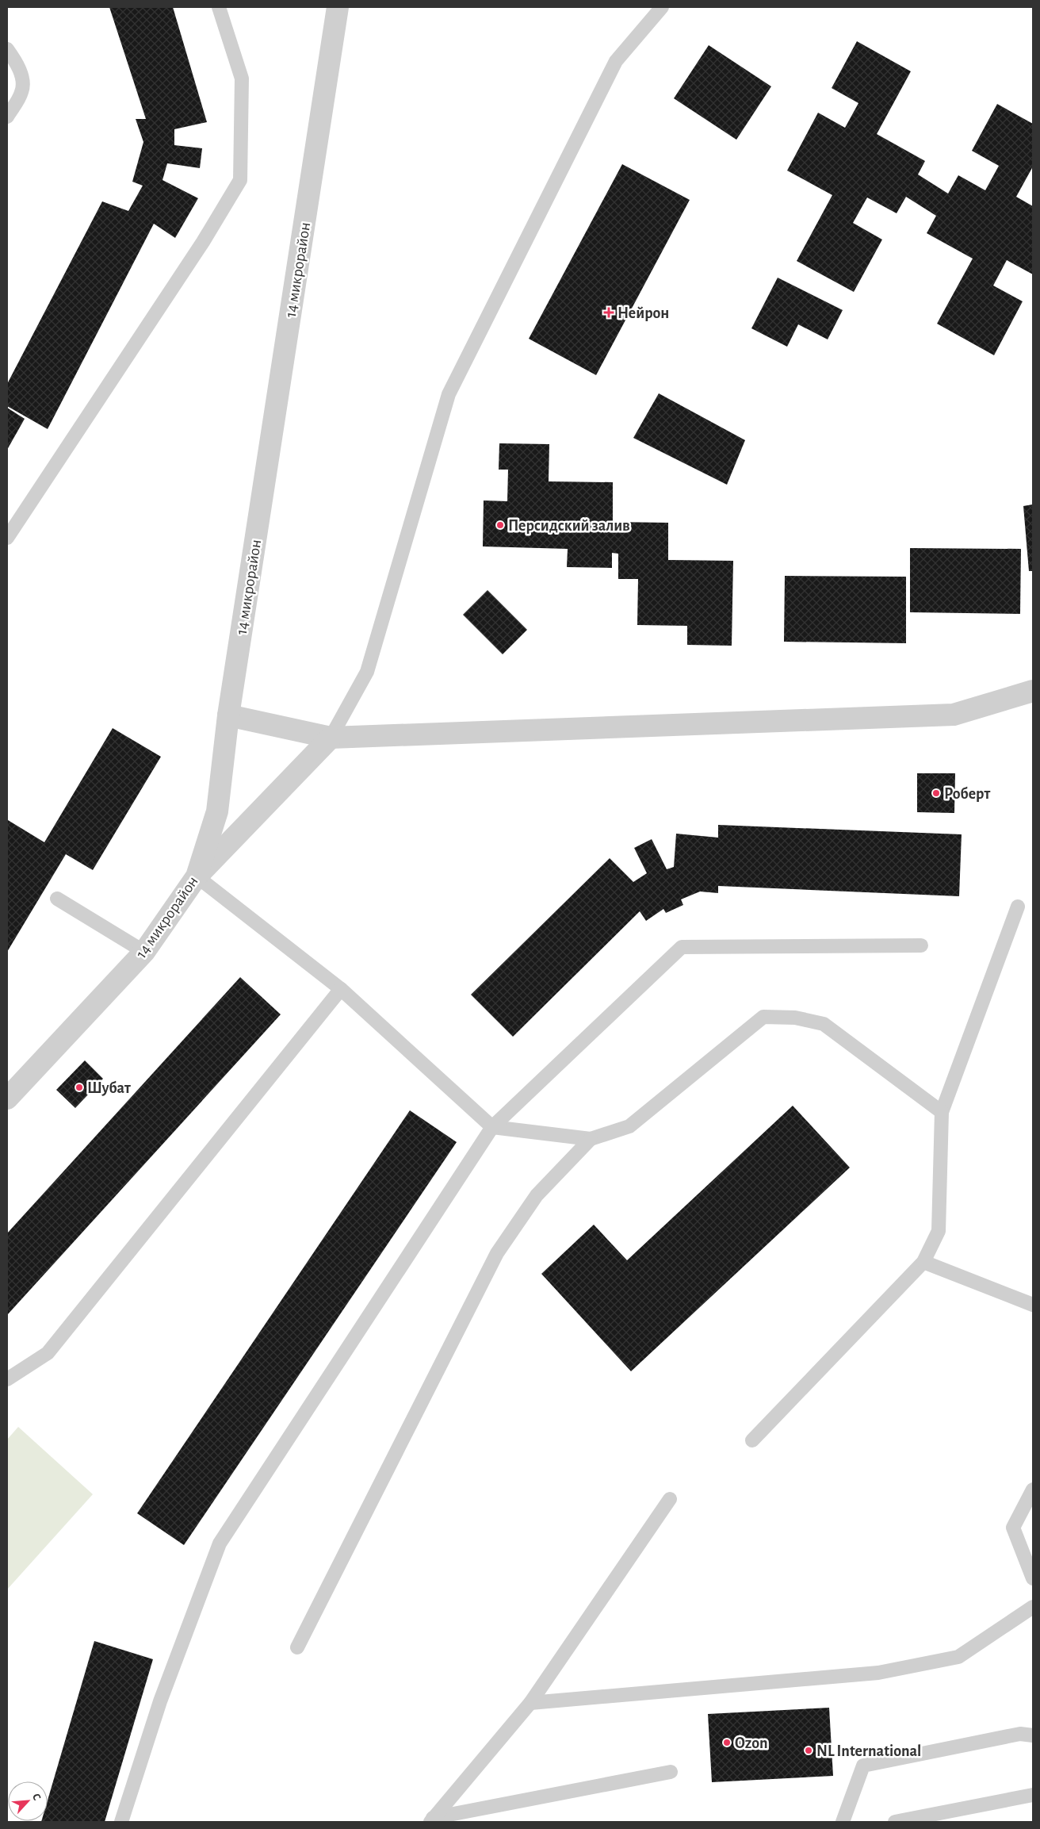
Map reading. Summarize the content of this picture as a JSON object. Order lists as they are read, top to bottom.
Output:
{
  "streets": {
    "street": ["14 микрорайон"]
  },
  "places": {
    "health": ["Нейрон"],
    "other": [
      "Персидский залив",
      "Роберт",
      "Шубат",
      "Ozon",
      "NL International"
    ]
  },
  "north": "top right"
}
